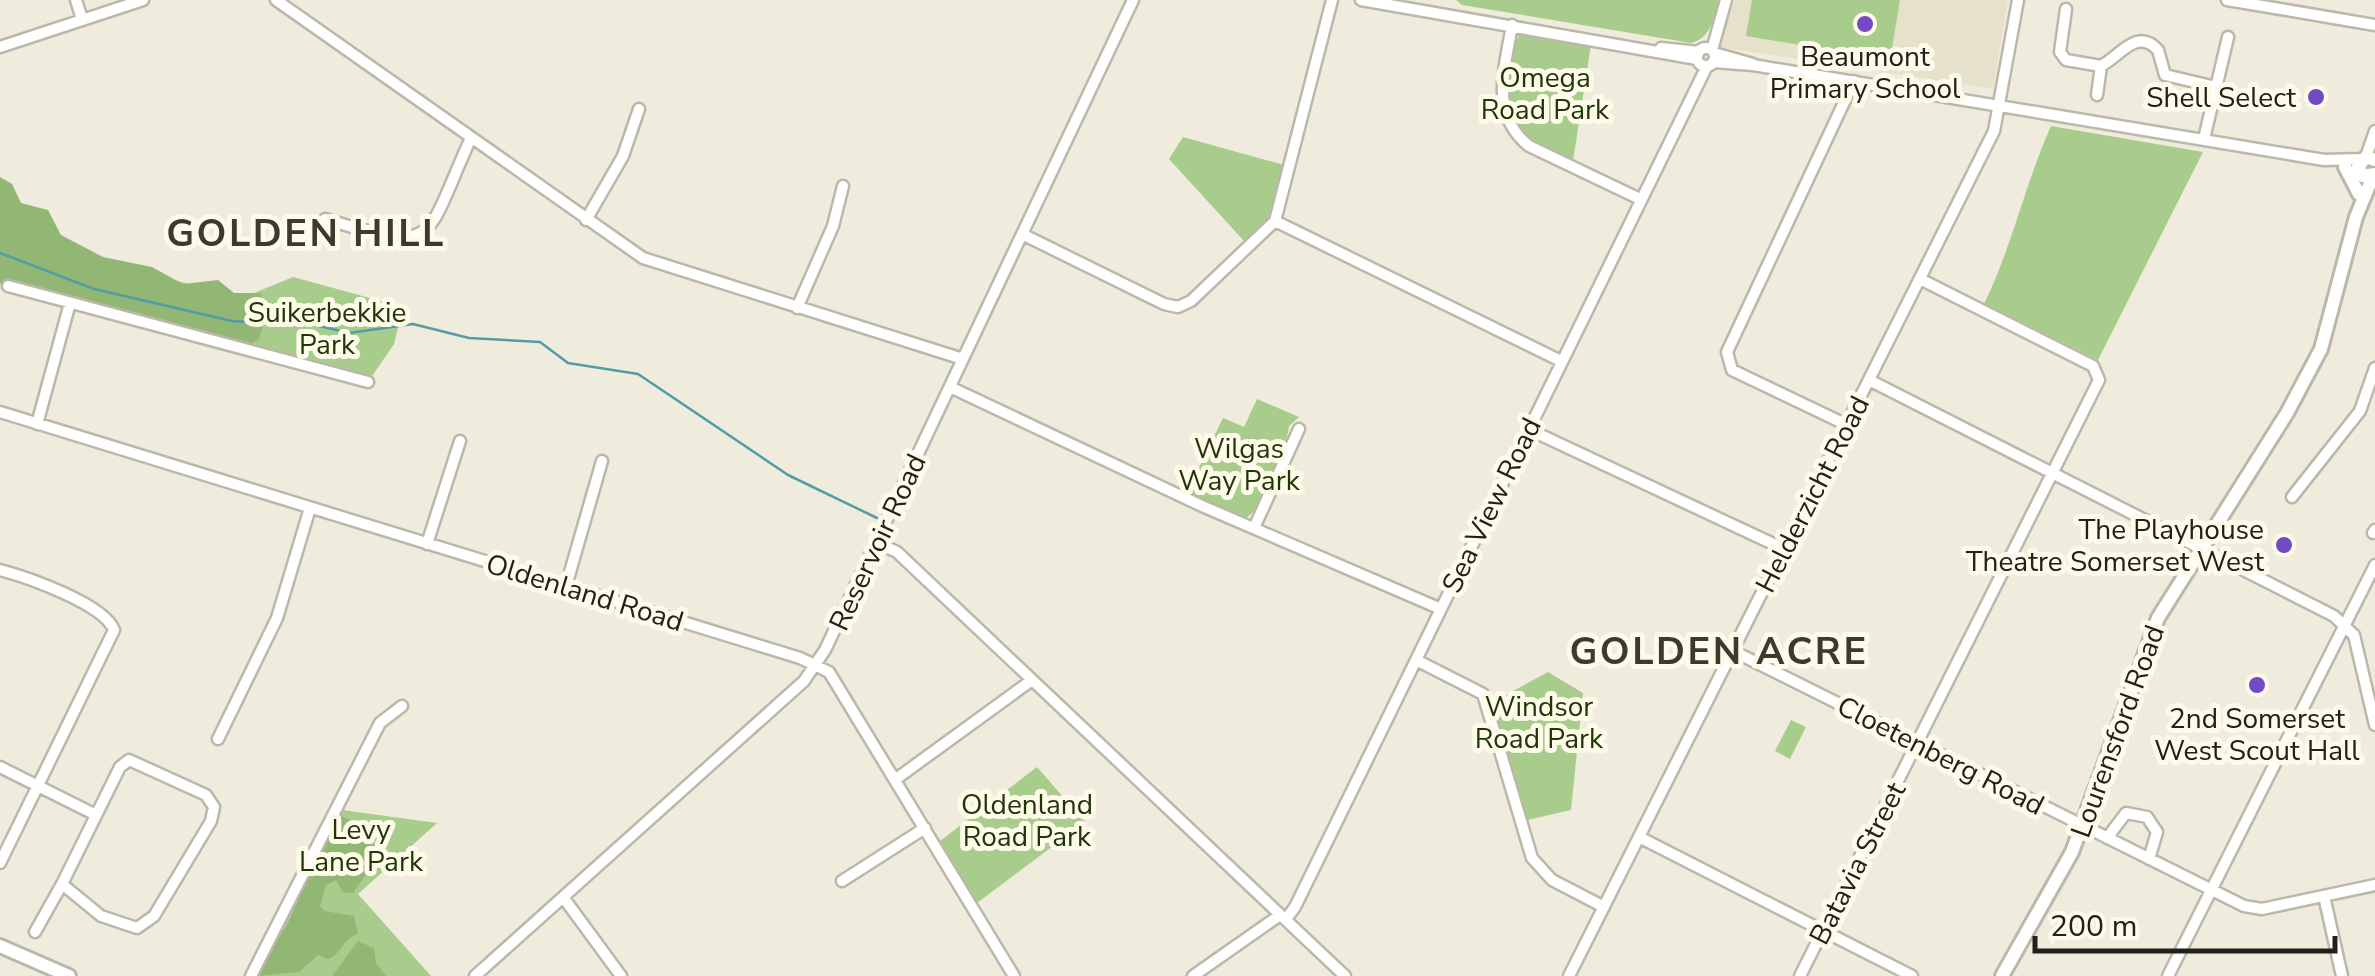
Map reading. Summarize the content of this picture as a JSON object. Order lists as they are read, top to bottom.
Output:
{
  "streets": {
    "street": [
      "Helderzicht Road",
      "Sea View Road",
      "Reservoir Road",
      "Oldenland Road",
      "Lourensford Road",
      "Cloetenberg Road",
      "Batavia Street"
    ]
  },
  "crossings": [
    ["Helderzicht Road", "Cloetenberg Road"],
    ["Helderzicht Road", "Batavia Street"],
    ["Reservoir Road", "Oldenland Road"],
    ["Lourensford Road", "Cloetenberg Road"],
    ["Cloetenberg Road", "Batavia Street"]
  ],
  "districts": ["GOLDEN HILL", "GOLDEN ACRE"],
  "parks": [
    "Omega Road Park",
    "Suikerbekkie Park",
    "Wilgas Way Park",
    "Windsor Road Park",
    "Oldenland Road Park",
    "Levy Lane Park"
  ],
  "places": [
    "Beaumont Primary School",
    "Shell Select",
    "The Playhouse Theatre Somerset West",
    "2nd Somerset West Scout Hall"
  ],
  "scale_bar": "200 m"
}
